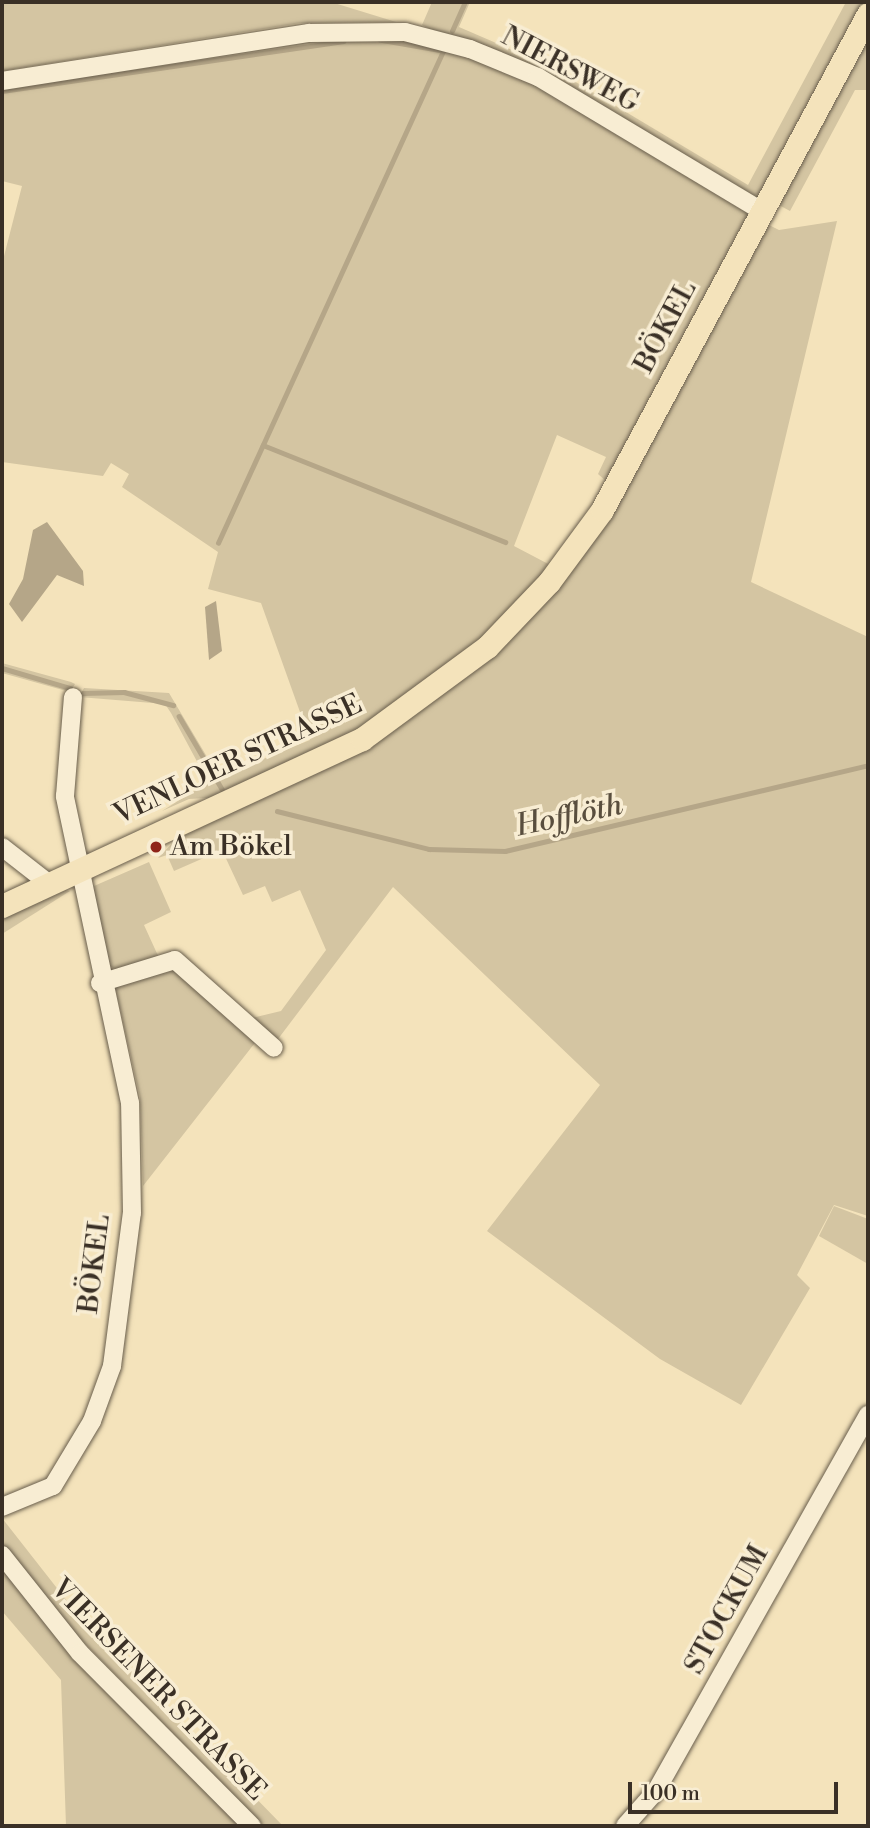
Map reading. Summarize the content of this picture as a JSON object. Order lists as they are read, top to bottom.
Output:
{
  "streets": {
    "main road": ["BÖKEL", "VENLOER STRASSE"],
    "street": ["NIERSWEG", "STOCKUM", "VIERSENER STRASSE"]
  },
  "crossings": [
    ["NIERSWEG", "BÖKEL"],
    ["BÖKEL", "VENLOER STRASSE"]
  ],
  "water": ["Hofflöth"],
  "places": ["Am Bökel"],
  "scale_bar": "100 m"
}
